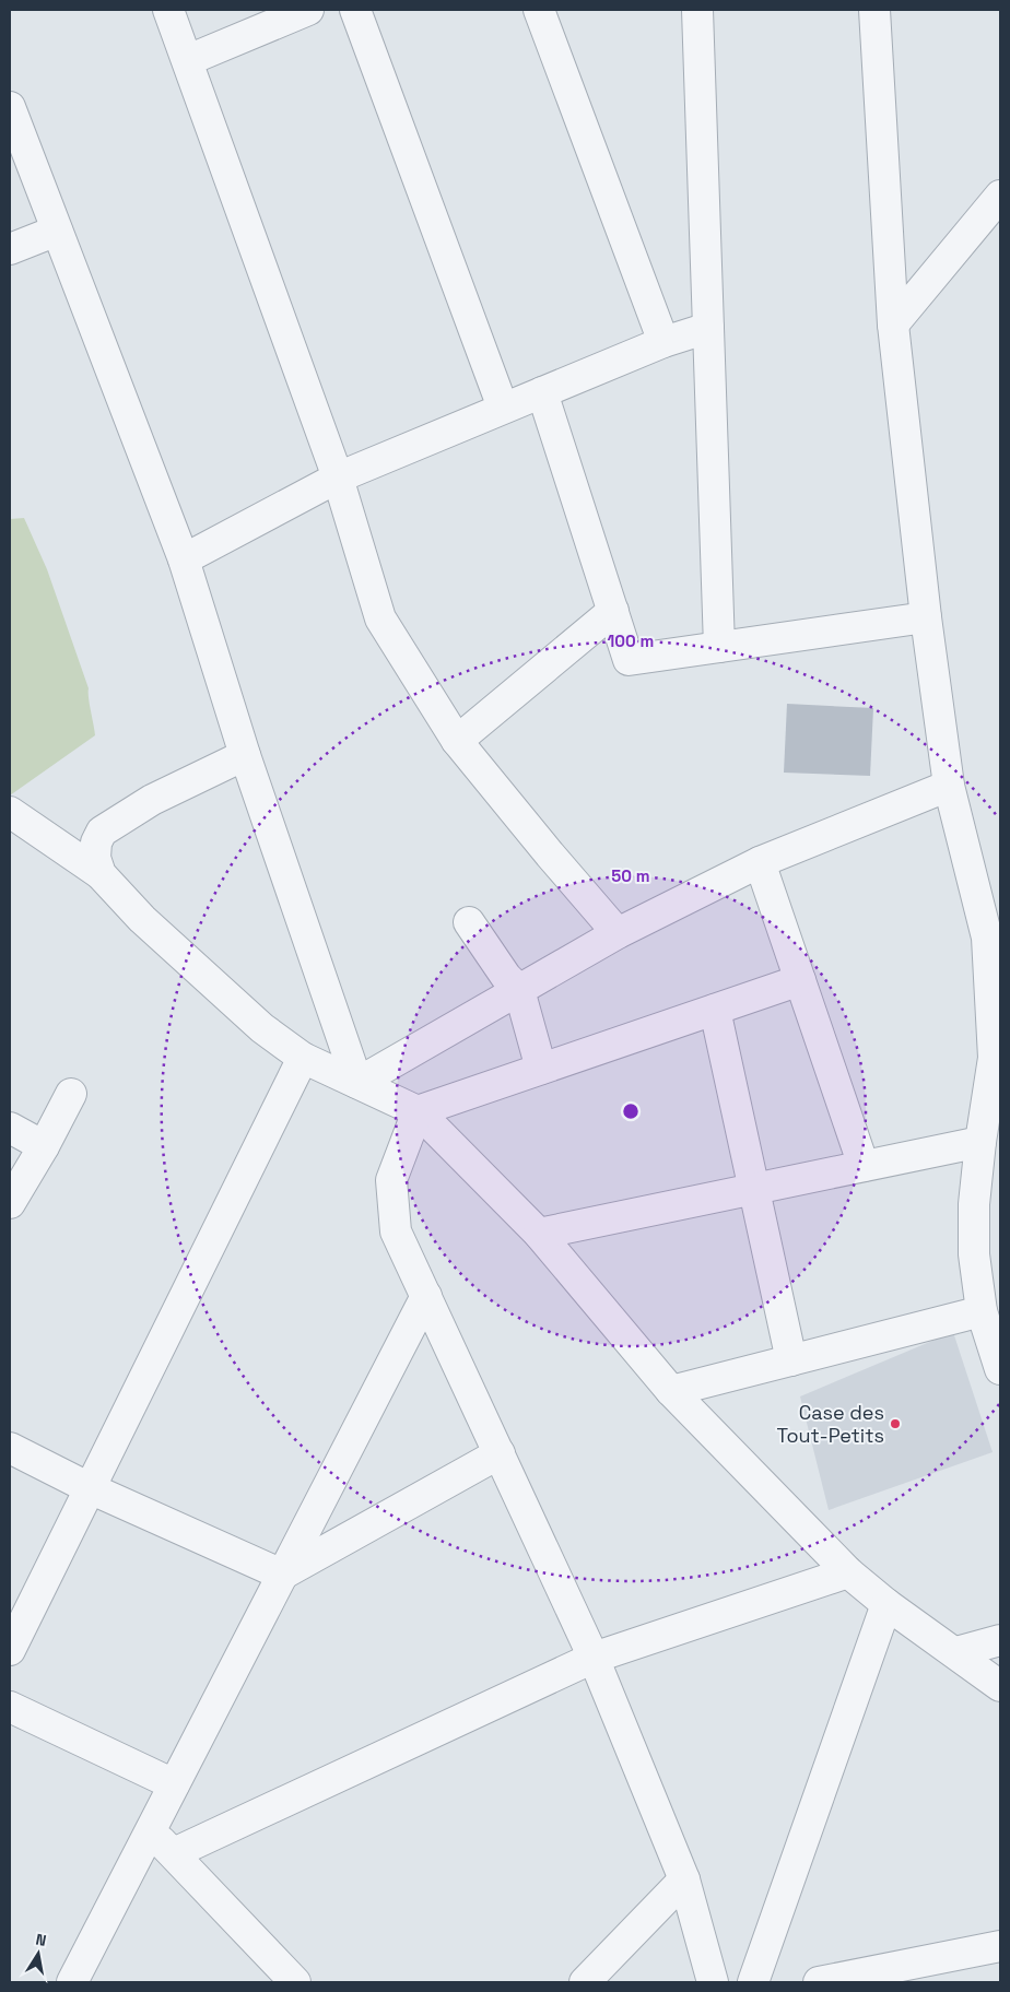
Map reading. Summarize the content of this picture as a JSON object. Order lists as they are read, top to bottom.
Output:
{
  "places": ["Case des Tout-Petits"],
  "north": "top",
  "rings": ["100 m", "50 m"]
}
